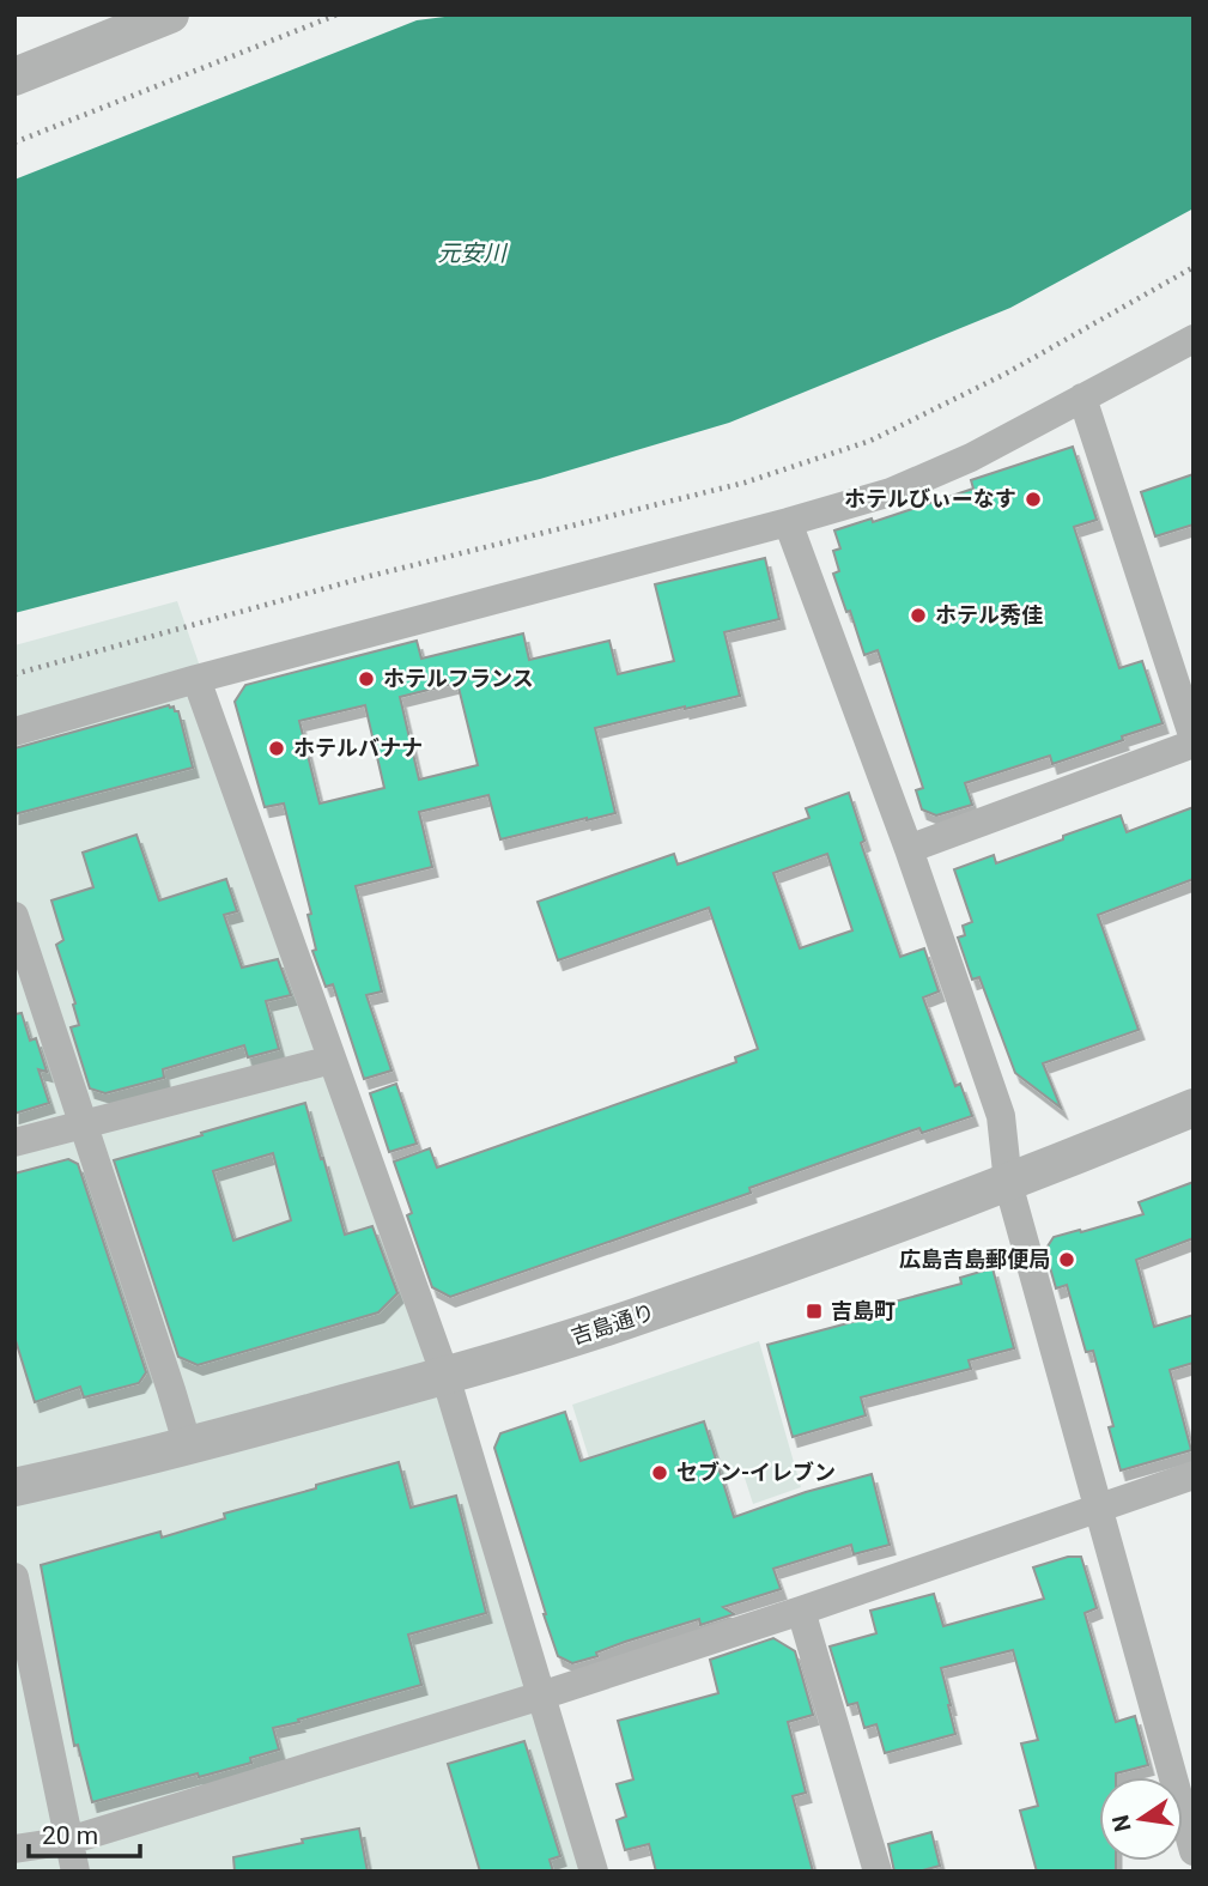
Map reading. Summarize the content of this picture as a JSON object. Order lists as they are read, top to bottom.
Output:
{
  "streets": {
    "street": ["吉島通り"]
  },
  "water": ["元安川"],
  "places": {
    "other": [
      "ホテルびぃーなす",
      "ホテル秀佳",
      "ホテルフランス",
      "ホテルバナナ",
      "広島吉島郵便局",
      "セブン-イレブン"
    ],
    "transit": ["吉島町"]
  },
  "scale_bar": "20 m",
  "north": "left"
}
